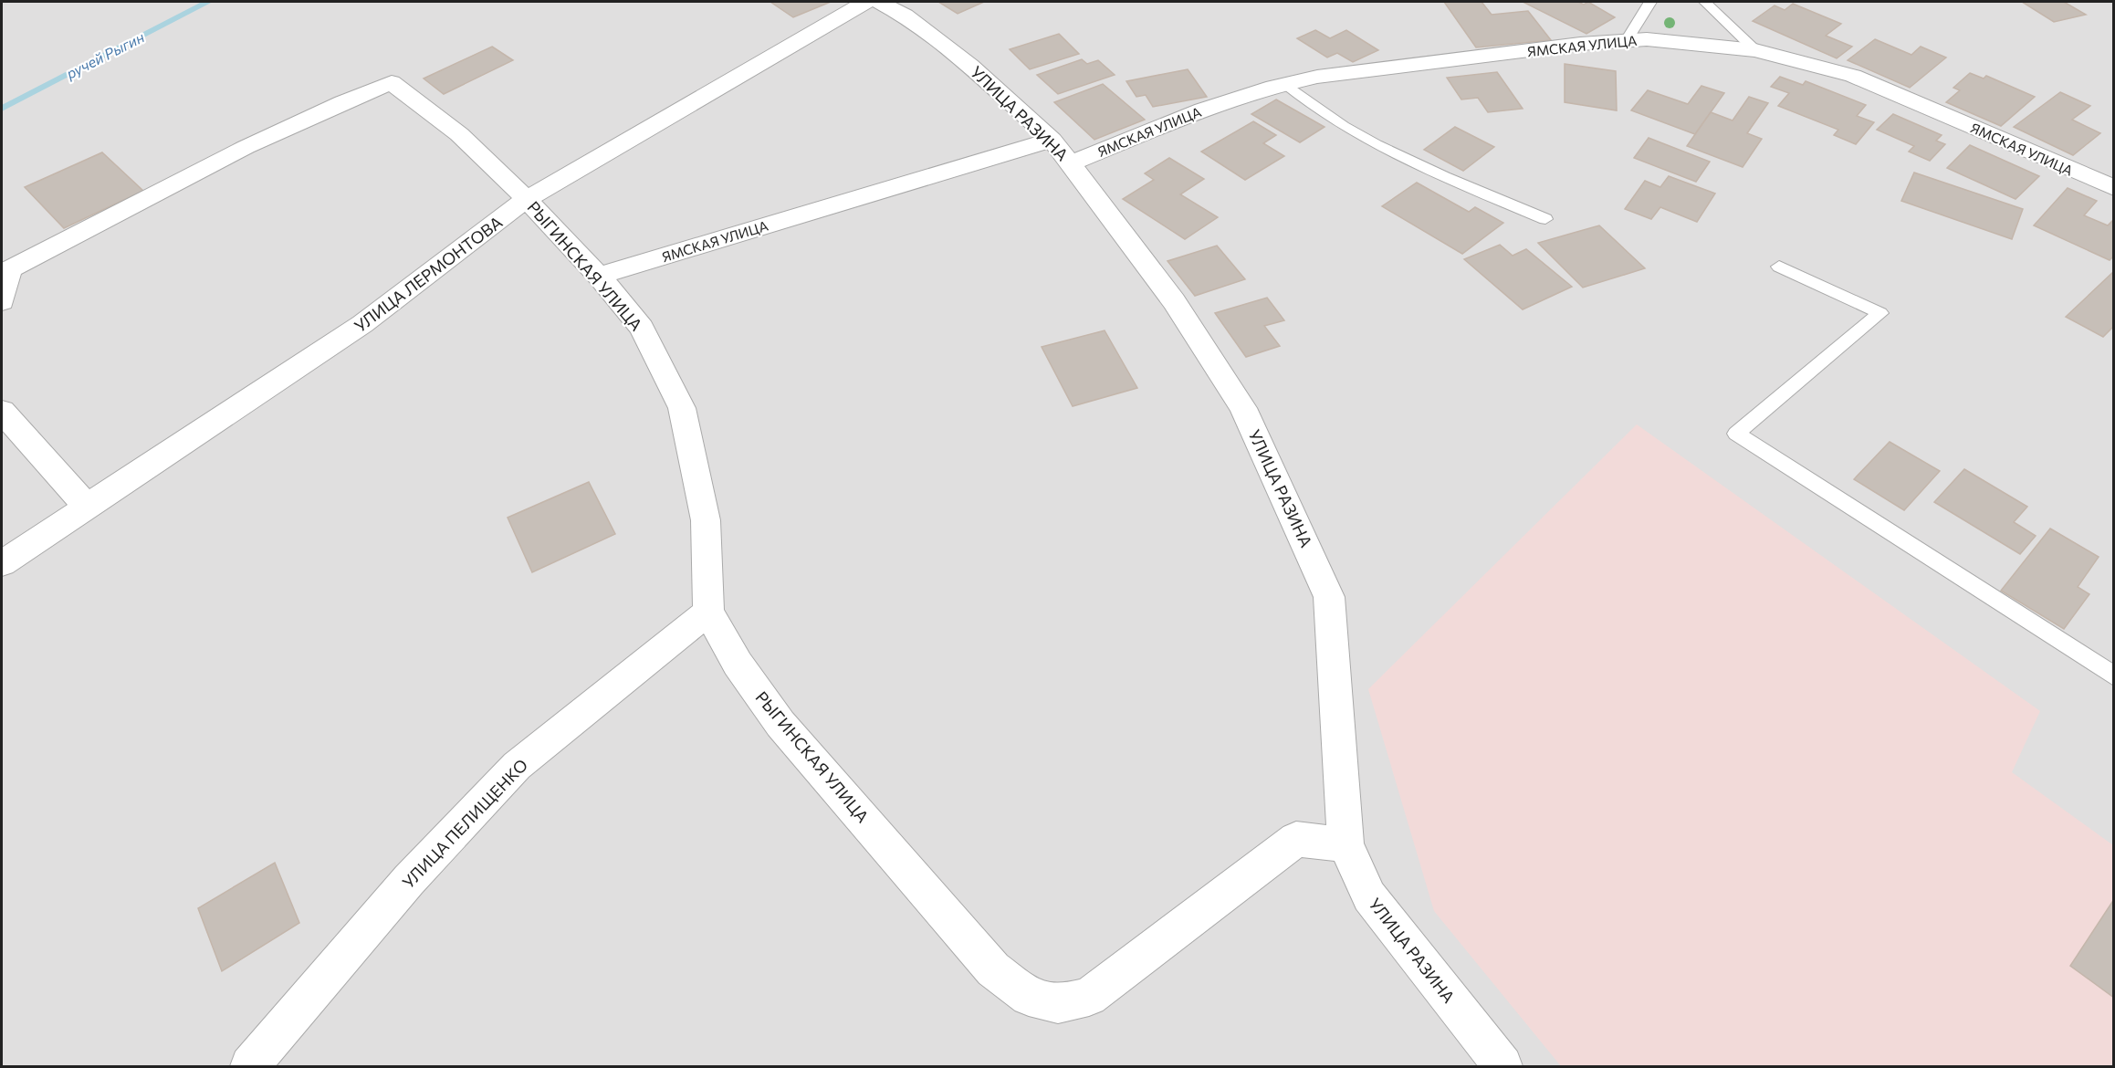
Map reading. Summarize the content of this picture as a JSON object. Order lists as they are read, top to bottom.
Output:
{
  "streets": {
    "street": [
      "ЯМСКАЯ УЛИЦА",
      "УЛИЦА РАЗИНА",
      "РЫГИНСКАЯ УЛИЦА",
      "УЛИЦА ЛЕРМОНТОВА",
      "УЛИЦА ПЕЛИЩЕНКО"
    ]
  },
  "crossings": [
    ["ЯМСКАЯ УЛИЦА", "УЛИЦА РАЗИНА"],
    ["ЯМСКАЯ УЛИЦА", "РЫГИНСКАЯ УЛИЦА"],
    ["УЛИЦА РАЗИНА", "РЫГИНСКАЯ УЛИЦА"],
    ["РЫГИНСКАЯ УЛИЦА", "УЛИЦА ЛЕРМОНТОВА"],
    ["РЫГИНСКАЯ УЛИЦА", "УЛИЦА ПЕЛИЩЕНКО"]
  ],
  "water": ["ручей Рыгин"]
}
